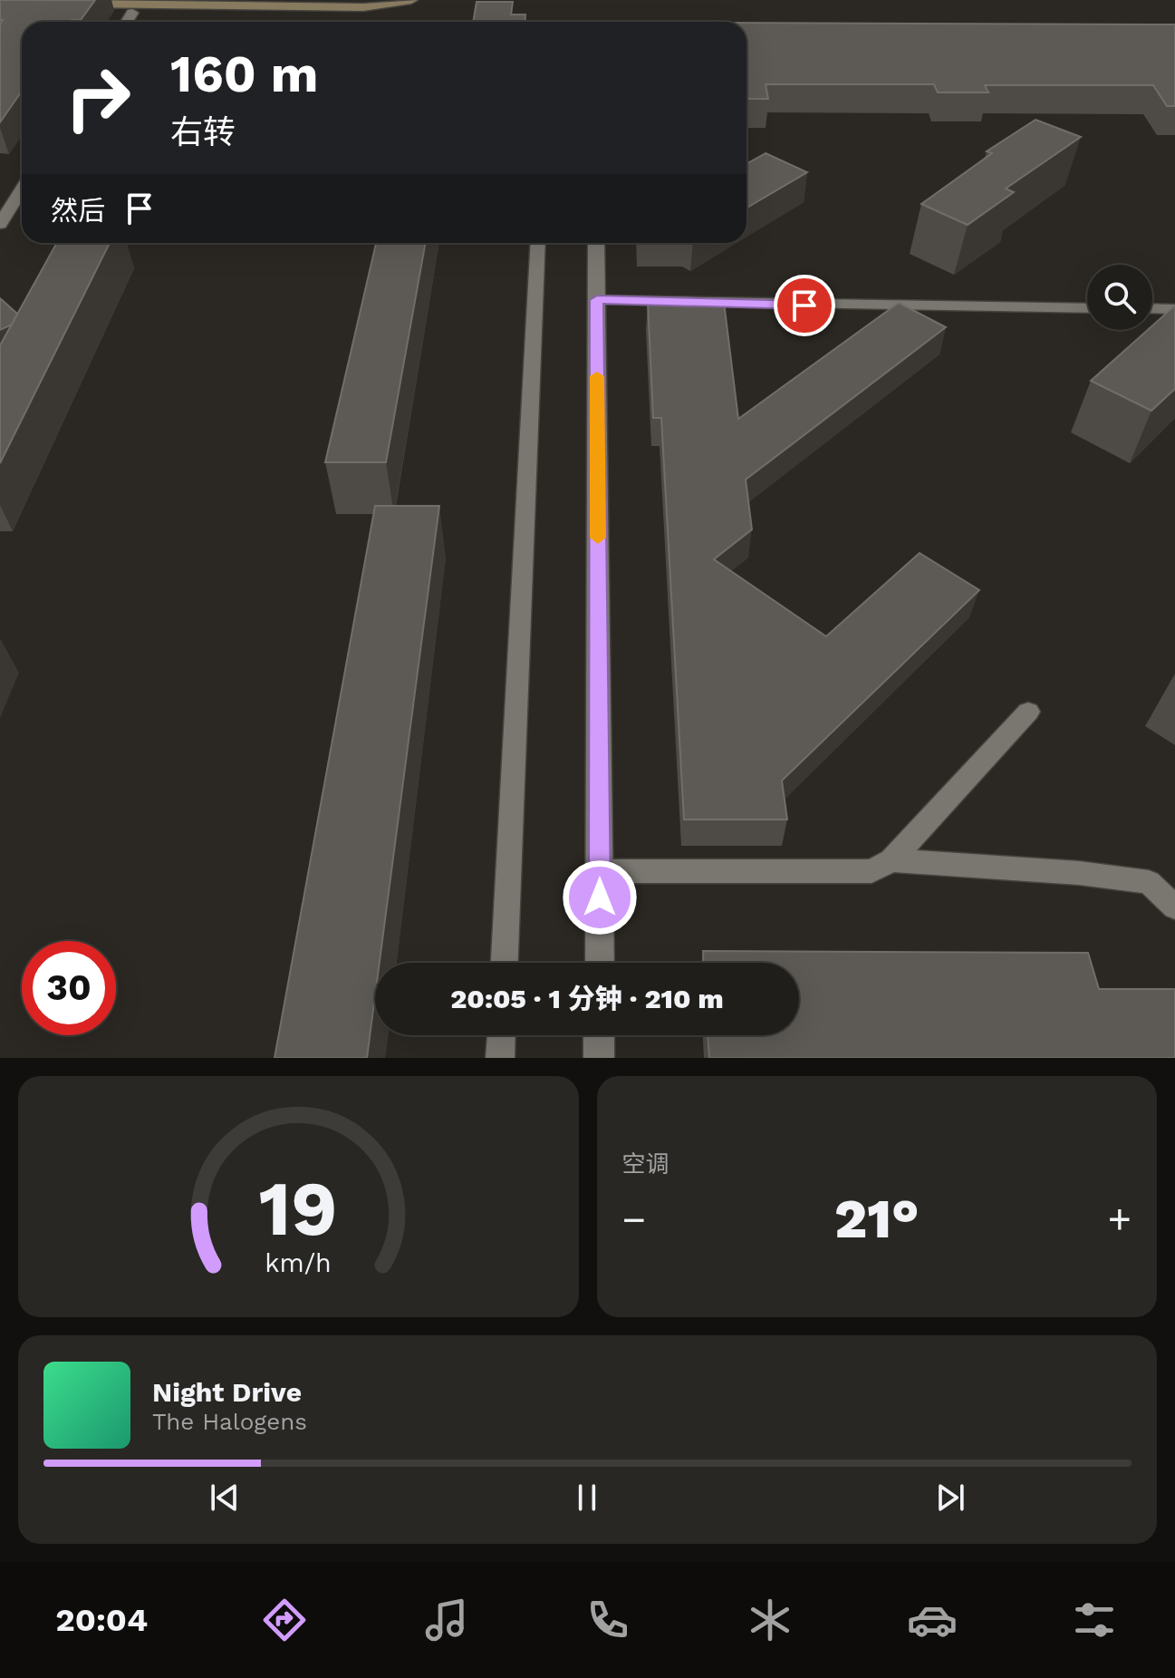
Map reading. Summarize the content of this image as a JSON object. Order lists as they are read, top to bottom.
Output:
{
  "page": {
    "turn": ["160 m", "右转"],
    "then": "然后",
    "limit": "30",
    "trip": "20:05 · 1 分钟 · 210 m",
    "tile": "空调",
    "heat": ["−", "21°", "+"],
    "song": ["Night Drive", "The Halogens"],
    "tabs": "20:04",
    "gauge": ["19", "km/h"]
  }
}
